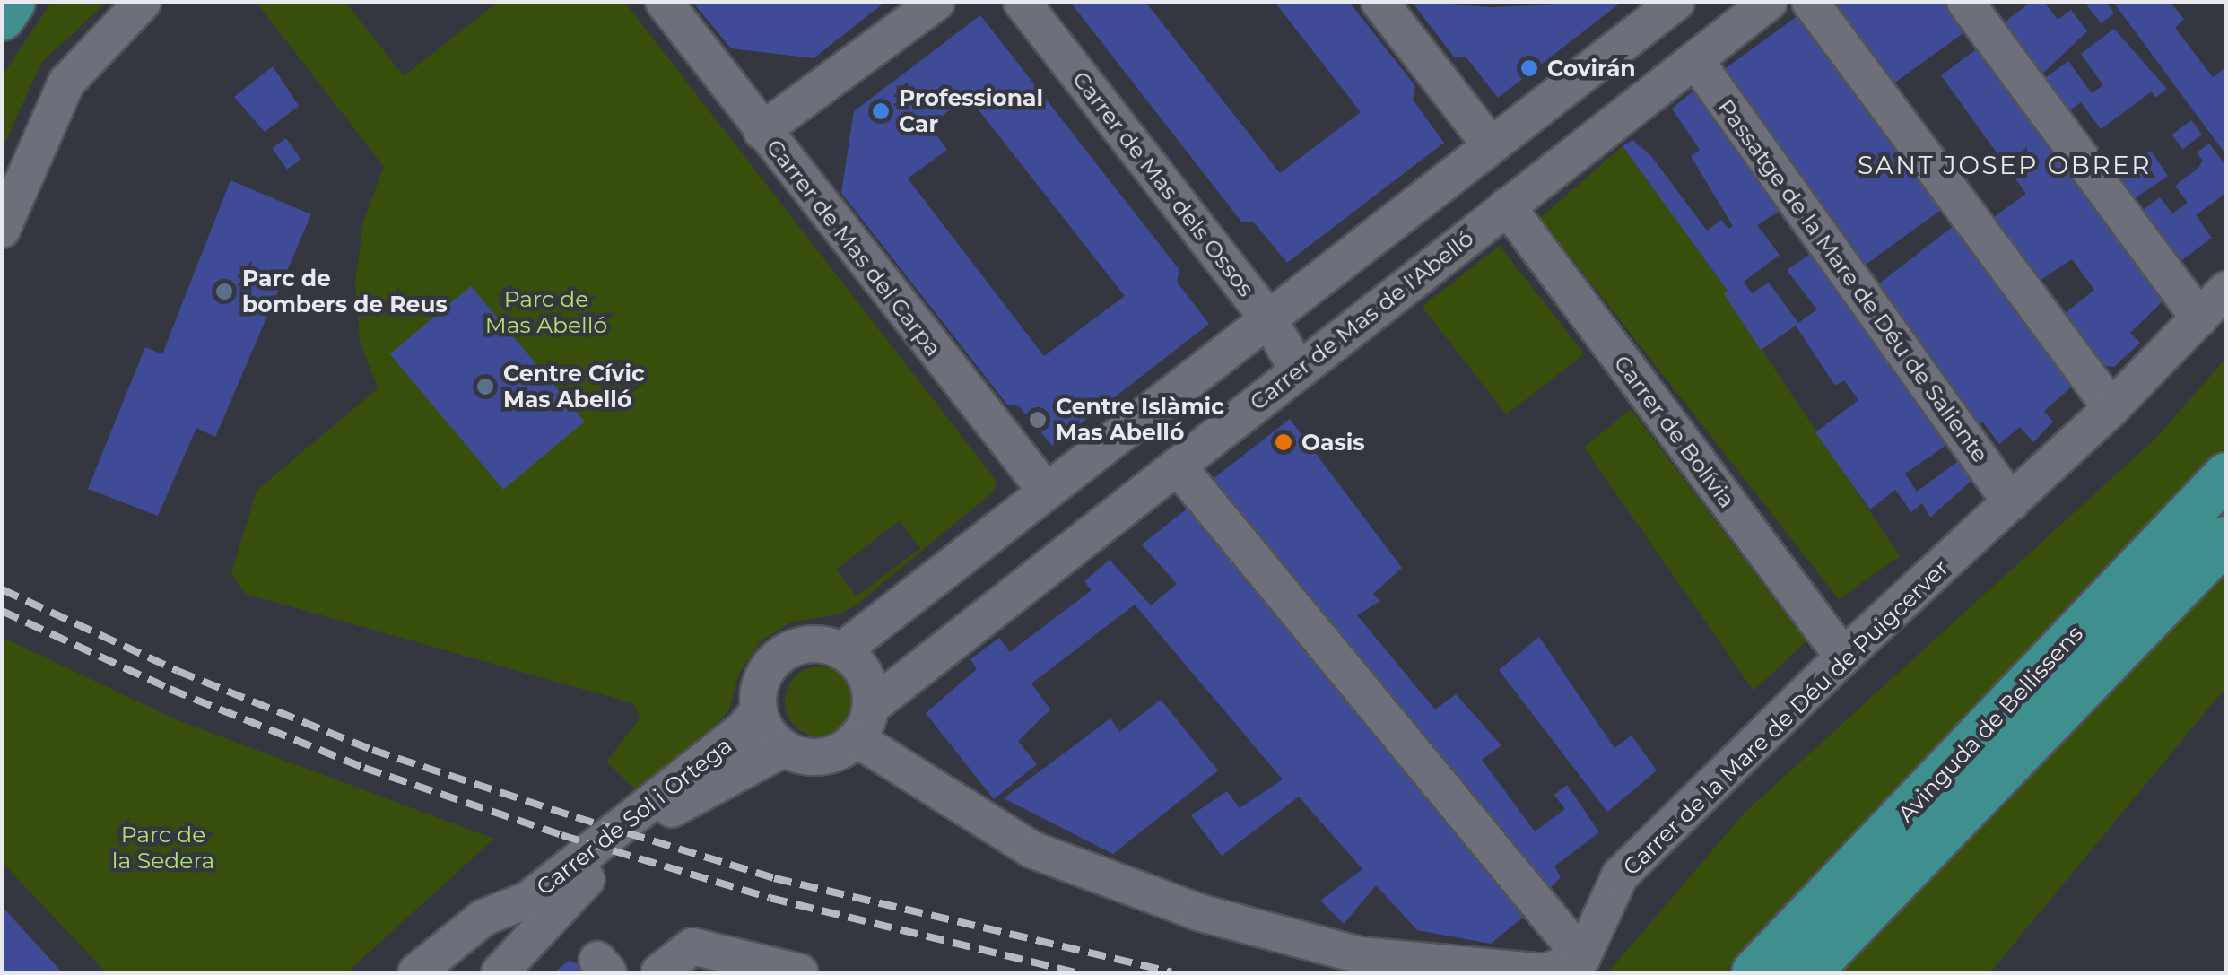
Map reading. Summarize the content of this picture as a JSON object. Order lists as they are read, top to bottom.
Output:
{
  "streets": {
    "main road": ["Avinguda de Bellissens"],
    "street": [
      "Carrer de Mas dels Ossos",
      "Carrer de Mas del Carpa",
      "Passatge de la Mare de Déu de Saliente",
      "Carrer de Mas de l'Abelló",
      "Carrer de Bolívia",
      "Carrer de la Mare de Déu de Puigcerver",
      "Carrer de Sol i Ortega"
    ]
  },
  "crossings": [
    ["Carrer de Mas dels Ossos", "Carrer de Mas de l'Abelló"],
    ["Passatge de la Mare de Déu de Saliente", "Carrer de Mas de l'Abelló"],
    ["Passatge de la Mare de Déu de Saliente", "Carrer de la Mare de Déu de Puigcerver"],
    ["Carrer de Mas de l'Abelló", "Carrer de Bolívia"],
    ["Carrer de Mas de l'Abelló", "Carrer de Sol i Ortega"],
    ["Carrer de Bolívia", "Carrer de la Mare de Déu de Puigcerver"]
  ],
  "districts": ["SANT JOSEP OBRER"],
  "parks": ["Parc de Mas Abelló", "Parc de la Sedera"],
  "places": [
    "Covirán",
    "Professional Car",
    "Parc de bombers de Reus",
    "Centre Cívic Mas Abelló",
    "Centre Islàmic Mas Abelló",
    "Oasis"
  ]
}
